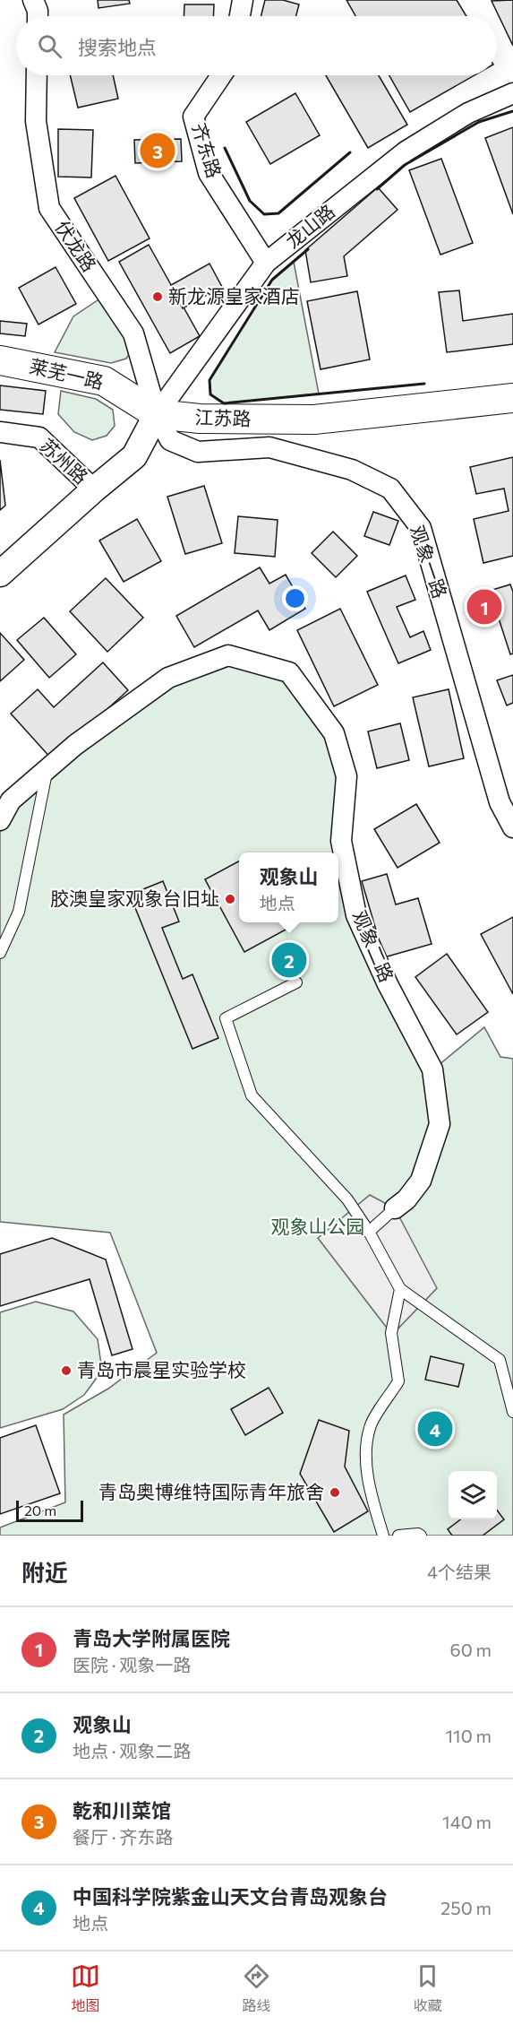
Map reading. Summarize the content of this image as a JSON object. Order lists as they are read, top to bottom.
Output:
{
  "streets": {
    "main road": ["莱芜一路", "江苏路"],
    "street": [
      "齐东路",
      "龙山路",
      "伏龙路",
      "苏州路",
      "观象一路",
      "观象二路"
    ]
  },
  "crossings": [
    ["齐东路", "龙山路"],
    ["龙山路", "伏龙路"],
    ["龙山路", "莱芜一路"],
    ["龙山路", "江苏路"],
    ["龙山路", "观象一路"],
    ["伏龙路", "莱芜一路"],
    ["伏龙路", "江苏路"],
    ["伏龙路", "观象一路"],
    ["莱芜一路", "江苏路"],
    ["莱芜一路", "观象一路"],
    ["江苏路", "观象一路"]
  ],
  "parks": ["观象山公园"],
  "places": [
    "新龙源皇家酒店",
    "胶澳皇家观象台旧址",
    "青岛市晨星实验学校",
    "青岛奥博维特国际青年旅舍"
  ],
  "scale_bar": "20 m",
  "page": {
    "search": "搜索地点",
    "pins": [
      "3",
      "1",
      "2",
      "4"
    ],
    "popup": ["观象山", "地点"],
    "scale": "20 m",
    "heading": ["附近", "4个结果"],
    "list": [
      {
        "mark": "1",
        "name": "青岛大学附属医院",
        "note": "医院 · 观象一路",
        "value": "60 m"
      },
      {
        "mark": "2",
        "name": "观象山",
        "note": "地点 · 观象二路",
        "value": "110 m"
      },
      {
        "mark": "3",
        "name": "乾和川菜馆",
        "note": "餐厅 · 齐东路",
        "value": "140 m"
      },
      {
        "mark": "4",
        "name": "中国科学院紫金山天文台青岛观象台",
        "note": "地点",
        "value": "250 m"
      }
    ],
    "nav": ["地图", "路线", "收藏"]
  }
}
